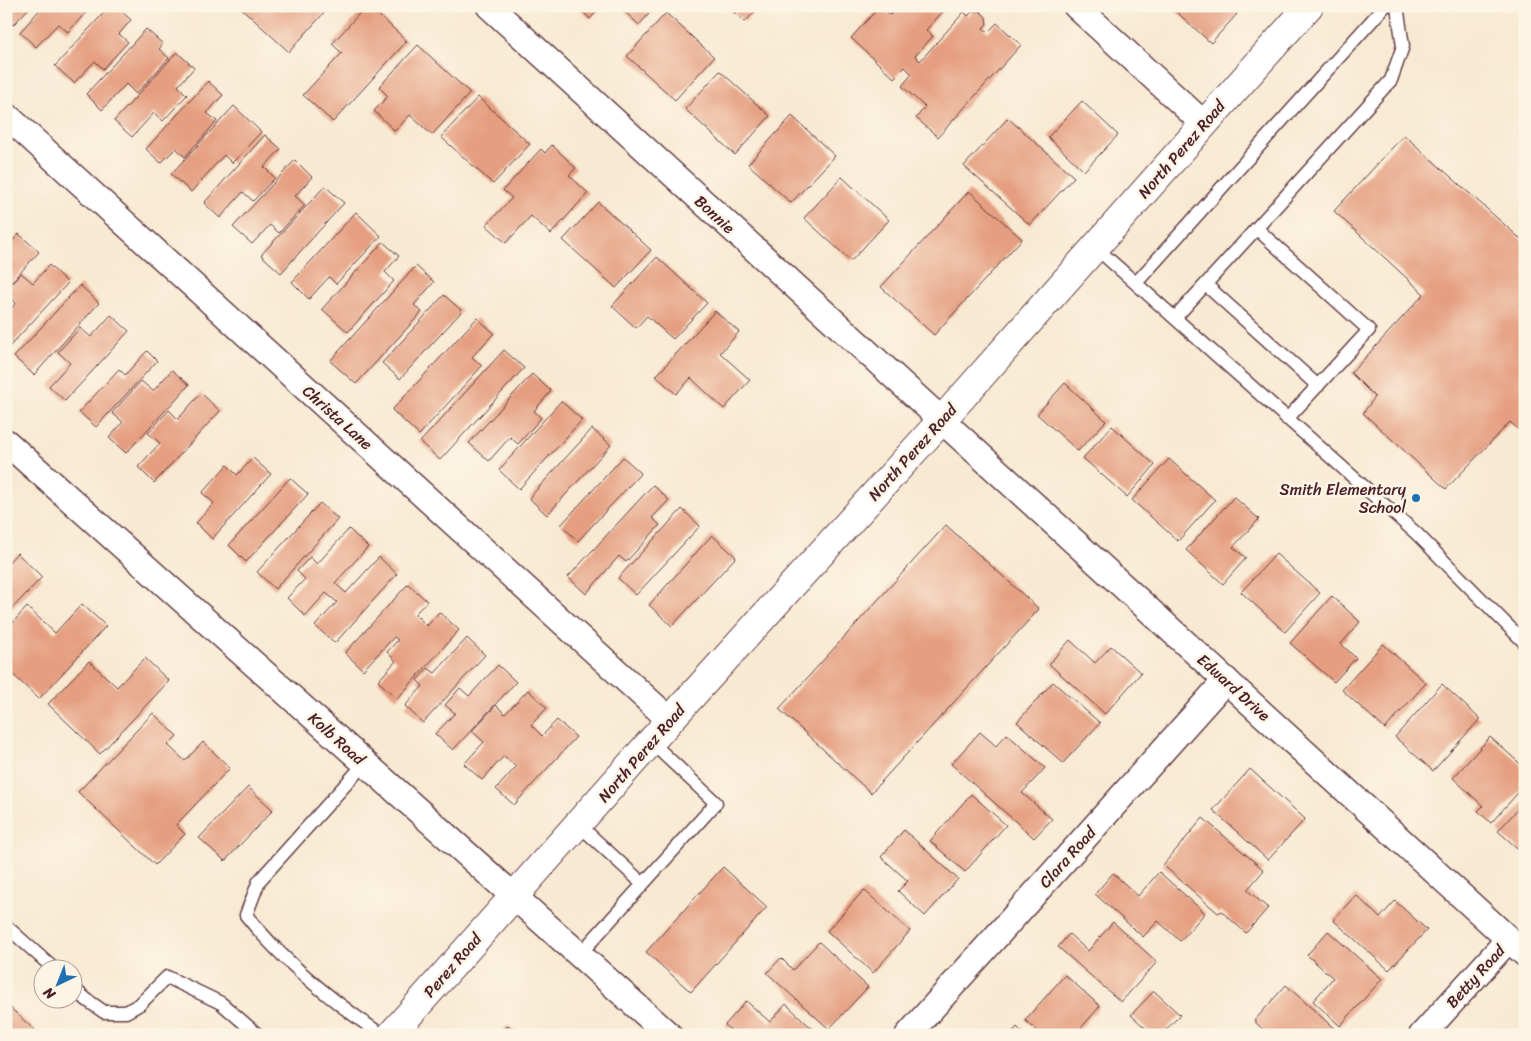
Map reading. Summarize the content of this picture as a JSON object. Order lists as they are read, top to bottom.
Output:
{
  "streets": {
    "street": [
      "North Perez Road",
      "Bonnie",
      "Christa Lane",
      "Edward Drive",
      "Kolb Road",
      "Clara Road",
      "Perez Road",
      "Betty Road"
    ]
  },
  "crossings": [
    ["North Perez Road", "Bonnie"],
    ["North Perez Road", "Christa Lane"],
    ["North Perez Road", "Edward Drive"],
    ["North Perez Road", "Kolb Road"],
    ["North Perez Road", "Perez Road"],
    ["Bonnie", "Edward Drive"],
    ["Edward Drive", "Clara Road"],
    ["Edward Drive", "Betty Road"],
    ["Kolb Road", "Perez Road"]
  ],
  "places": ["Smith Elementary School"],
  "north": "bottom left"
}
